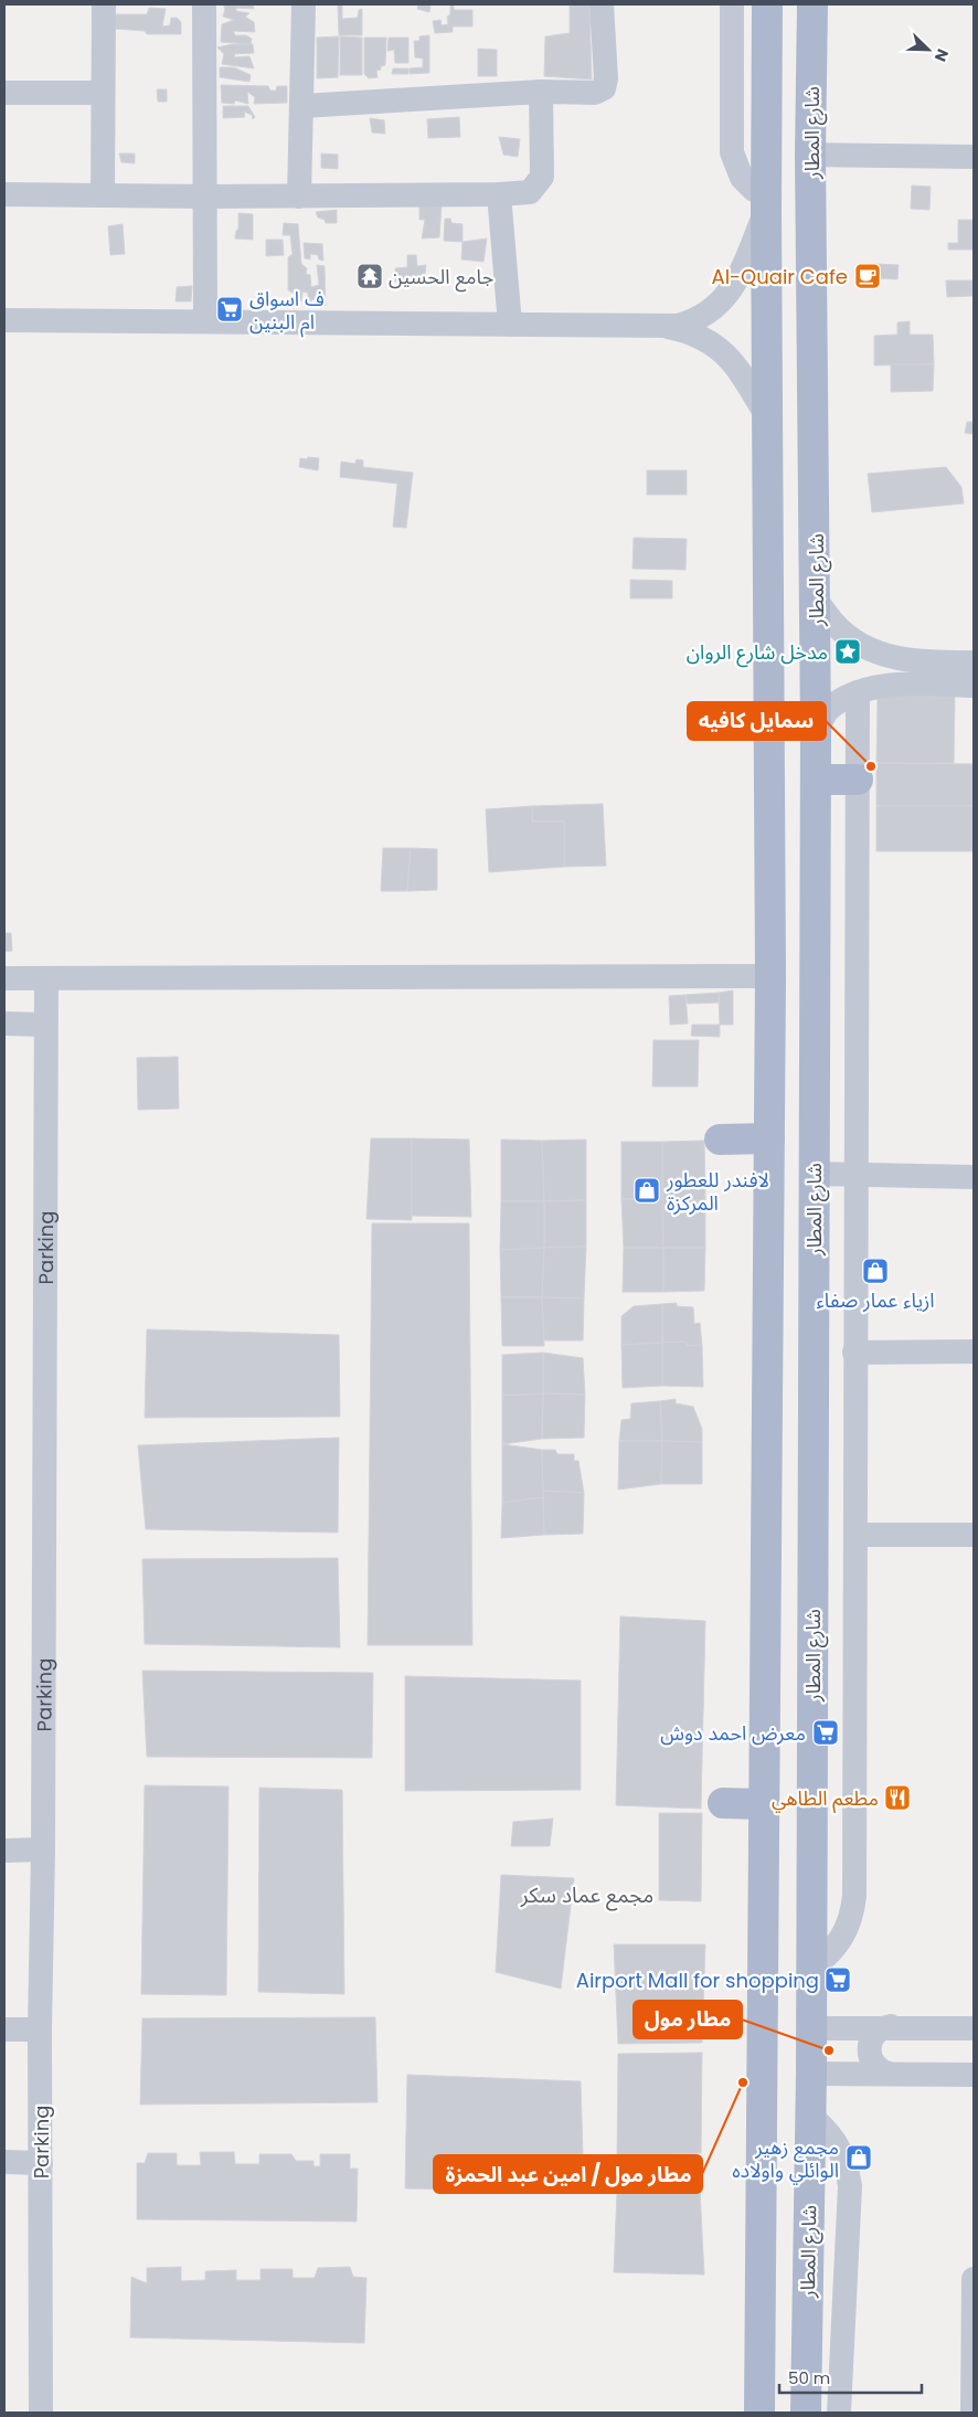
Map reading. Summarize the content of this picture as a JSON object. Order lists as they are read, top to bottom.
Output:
{
  "streets": {
    "main road": ["شارع المطار"],
    "street": ["Parking"]
  },
  "districts": ["مجمع عماد سكر"],
  "places": {
    "temple": ["جامع الحسين"],
    "cafe": ["Al-Quair Cafe"],
    "supermarket": ["ف اسواق ام البنين", "معرض احمد دوش", "Airport Mall for shopping"],
    "place": ["مدخل شارع الروان"],
    "other": ["سمايل كافيه", "مطار مول", "مطار مول / امين عبد الحمزة"],
    "shop": ["لافندر للعطور المركزة", "ازياء عمار صفاء", "مجمع زهير الوائلي واولاده"],
    "restaurant": ["مطعم الطاهي"]
  },
  "scale_bar": "50 m",
  "north": "bottom right"
}
